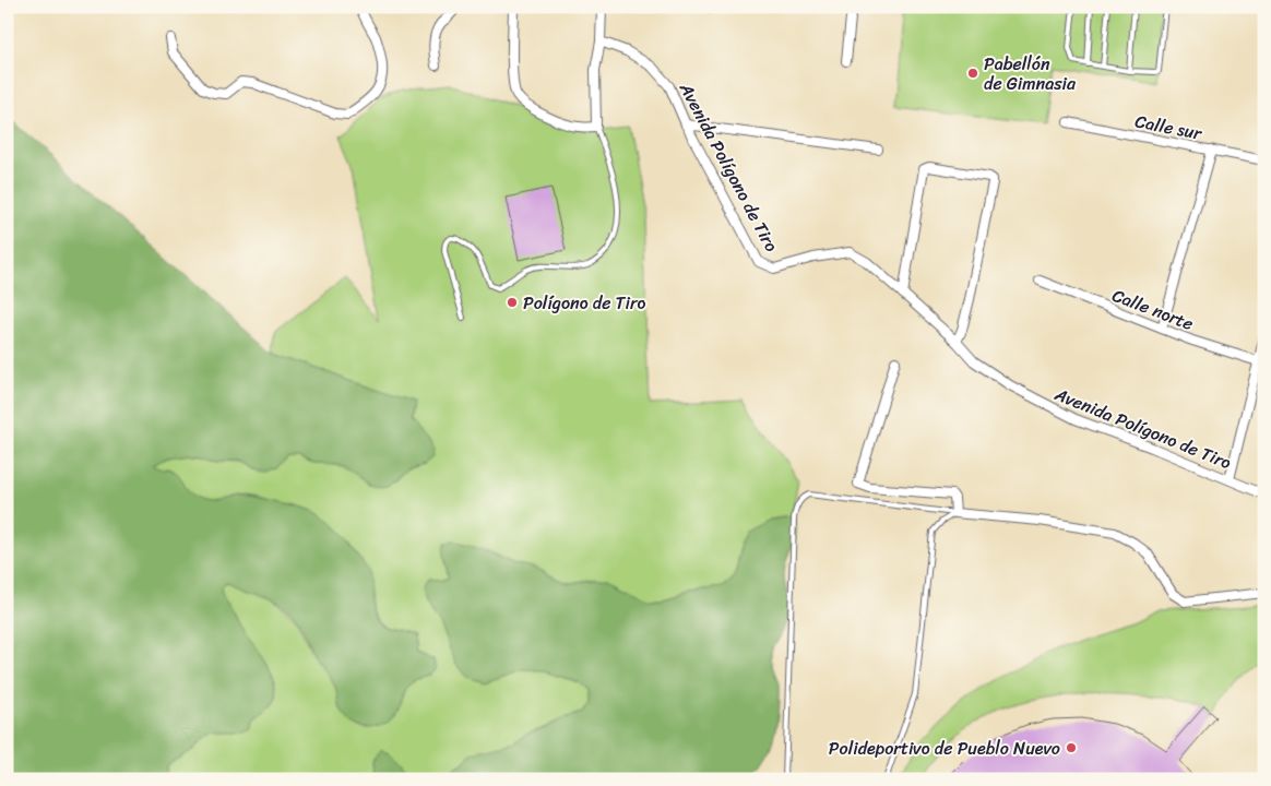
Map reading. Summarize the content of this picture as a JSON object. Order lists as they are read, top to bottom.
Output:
{
  "streets": {
    "street": ["Calle sur", "Avenida Polígono de Tiro", "Calle norte"]
  },
  "places": ["Pabellón de Gimnasia", "Polígono de Tiro", "Polideportivo de Pueblo Nuevo"]
}
